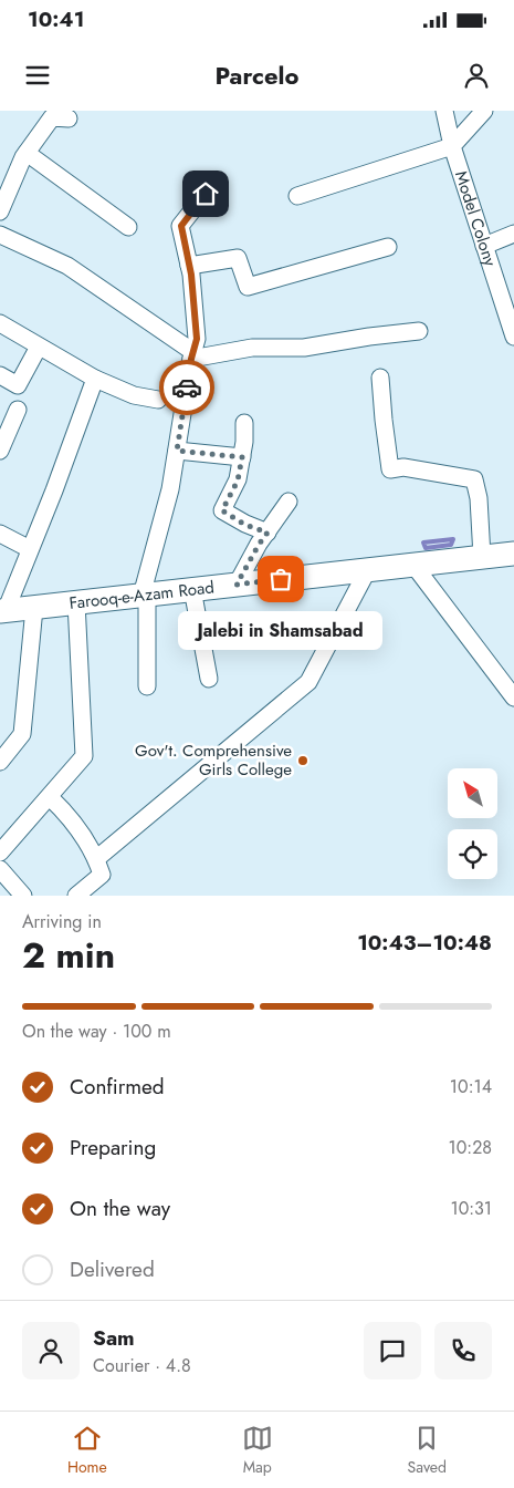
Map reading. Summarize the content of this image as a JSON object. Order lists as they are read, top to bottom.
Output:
{
  "streets": {
    "street": ["Model Colony", "Farooq-e-Azam Road"]
  },
  "places": ["Jalebi in Shamsabad", "Gov't. Comprehensive Girls College"],
  "north": "top left",
  "page": {
    "status": "10:41",
    "header": "Parcelo",
    "bubble": "Jalebi in Shamsabad",
    "heading": ["2 min", "Arriving in", "10:43–10:48"],
    "panel": ["Sam", "Courier · 4.8"],
    "bar": "On the way · 100 m",
    "list": [
      ["Confirmed", "10:14"],
      ["Preparing", "10:28"],
      ["On the way", "10:31"],
      "Delivered"
    ],
    "tabs": ["Home", "Map", "Saved"]
  }
}
